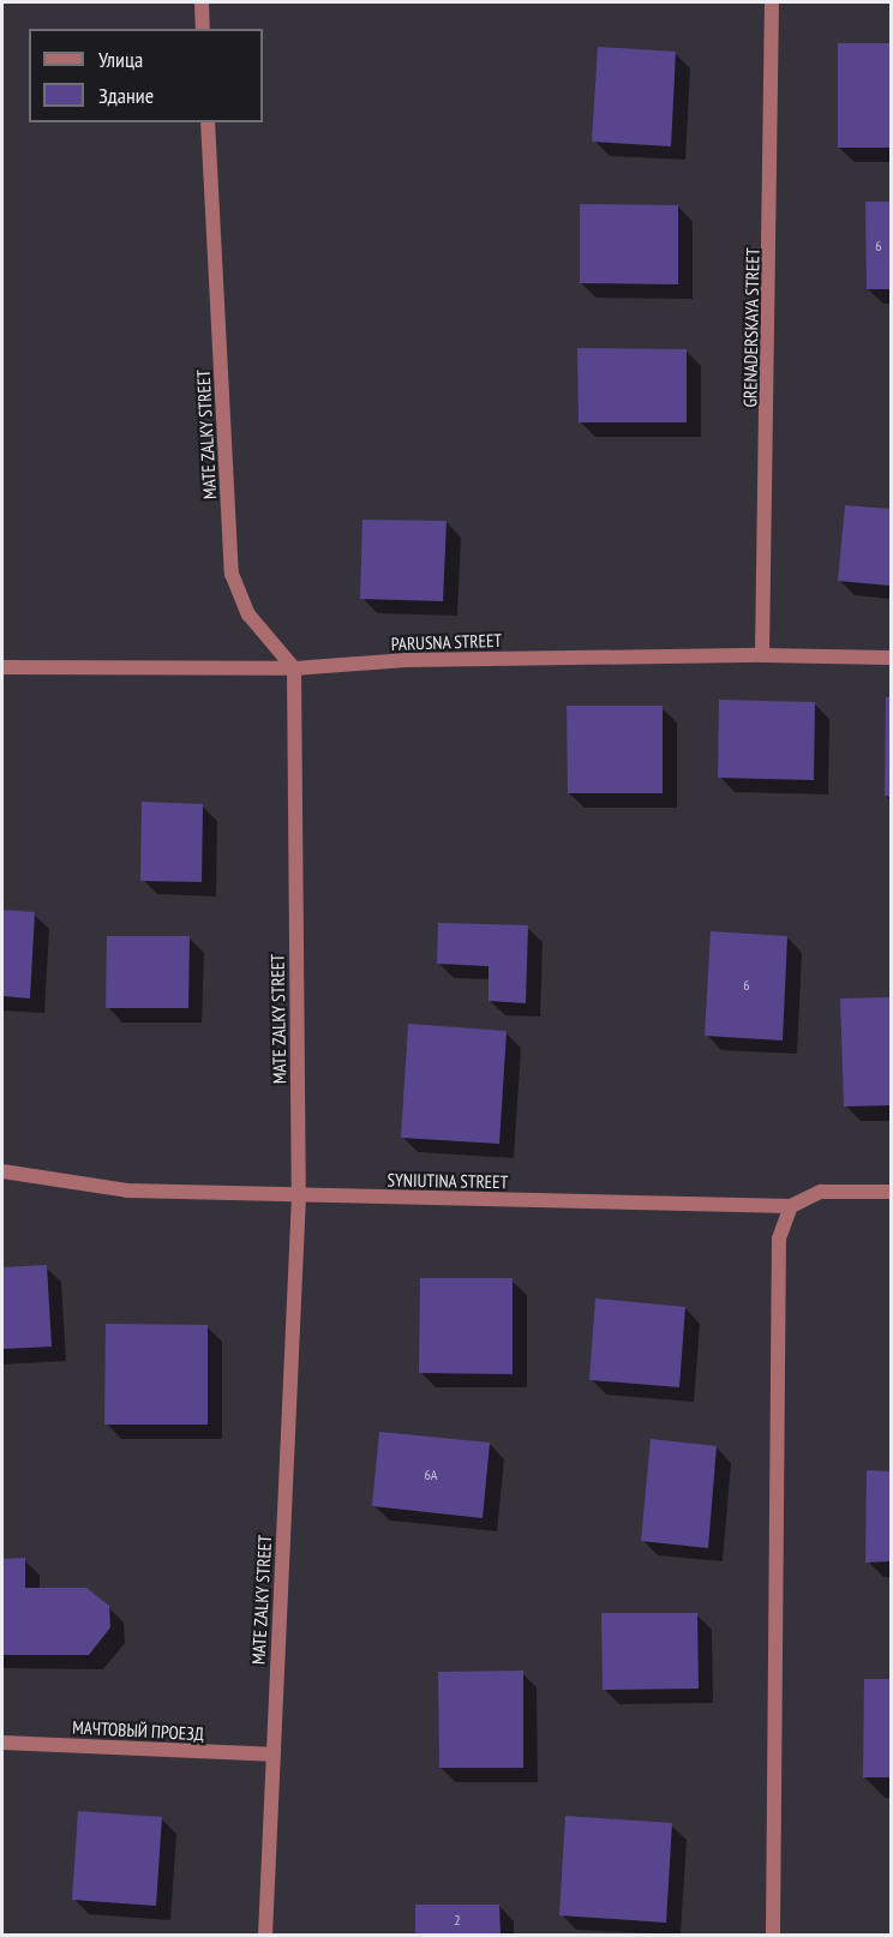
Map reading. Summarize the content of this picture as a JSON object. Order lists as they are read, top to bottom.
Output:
{
  "streets": {
    "street": [
      "GRENADERSKAYA STREET",
      "MATE ZALKY STREET",
      "PARUSNA STREET",
      "SYNIUTINA STREET",
      "МАЧТОВЫЙ ПРОЕЗД"
    ]
  },
  "crossings": [
    ["GRENADERSKAYA STREET", "PARUSNA STREET"],
    ["MATE ZALKY STREET", "PARUSNA STREET"],
    ["MATE ZALKY STREET", "SYNIUTINA STREET"],
    ["MATE ZALKY STREET", "МАЧТОВЫЙ ПРОЕЗД"]
  ],
  "house_numbers": [
    "6",
    "6",
    "6А",
    "2"
  ],
  "legend": ["Улица", "Здание"]
}
